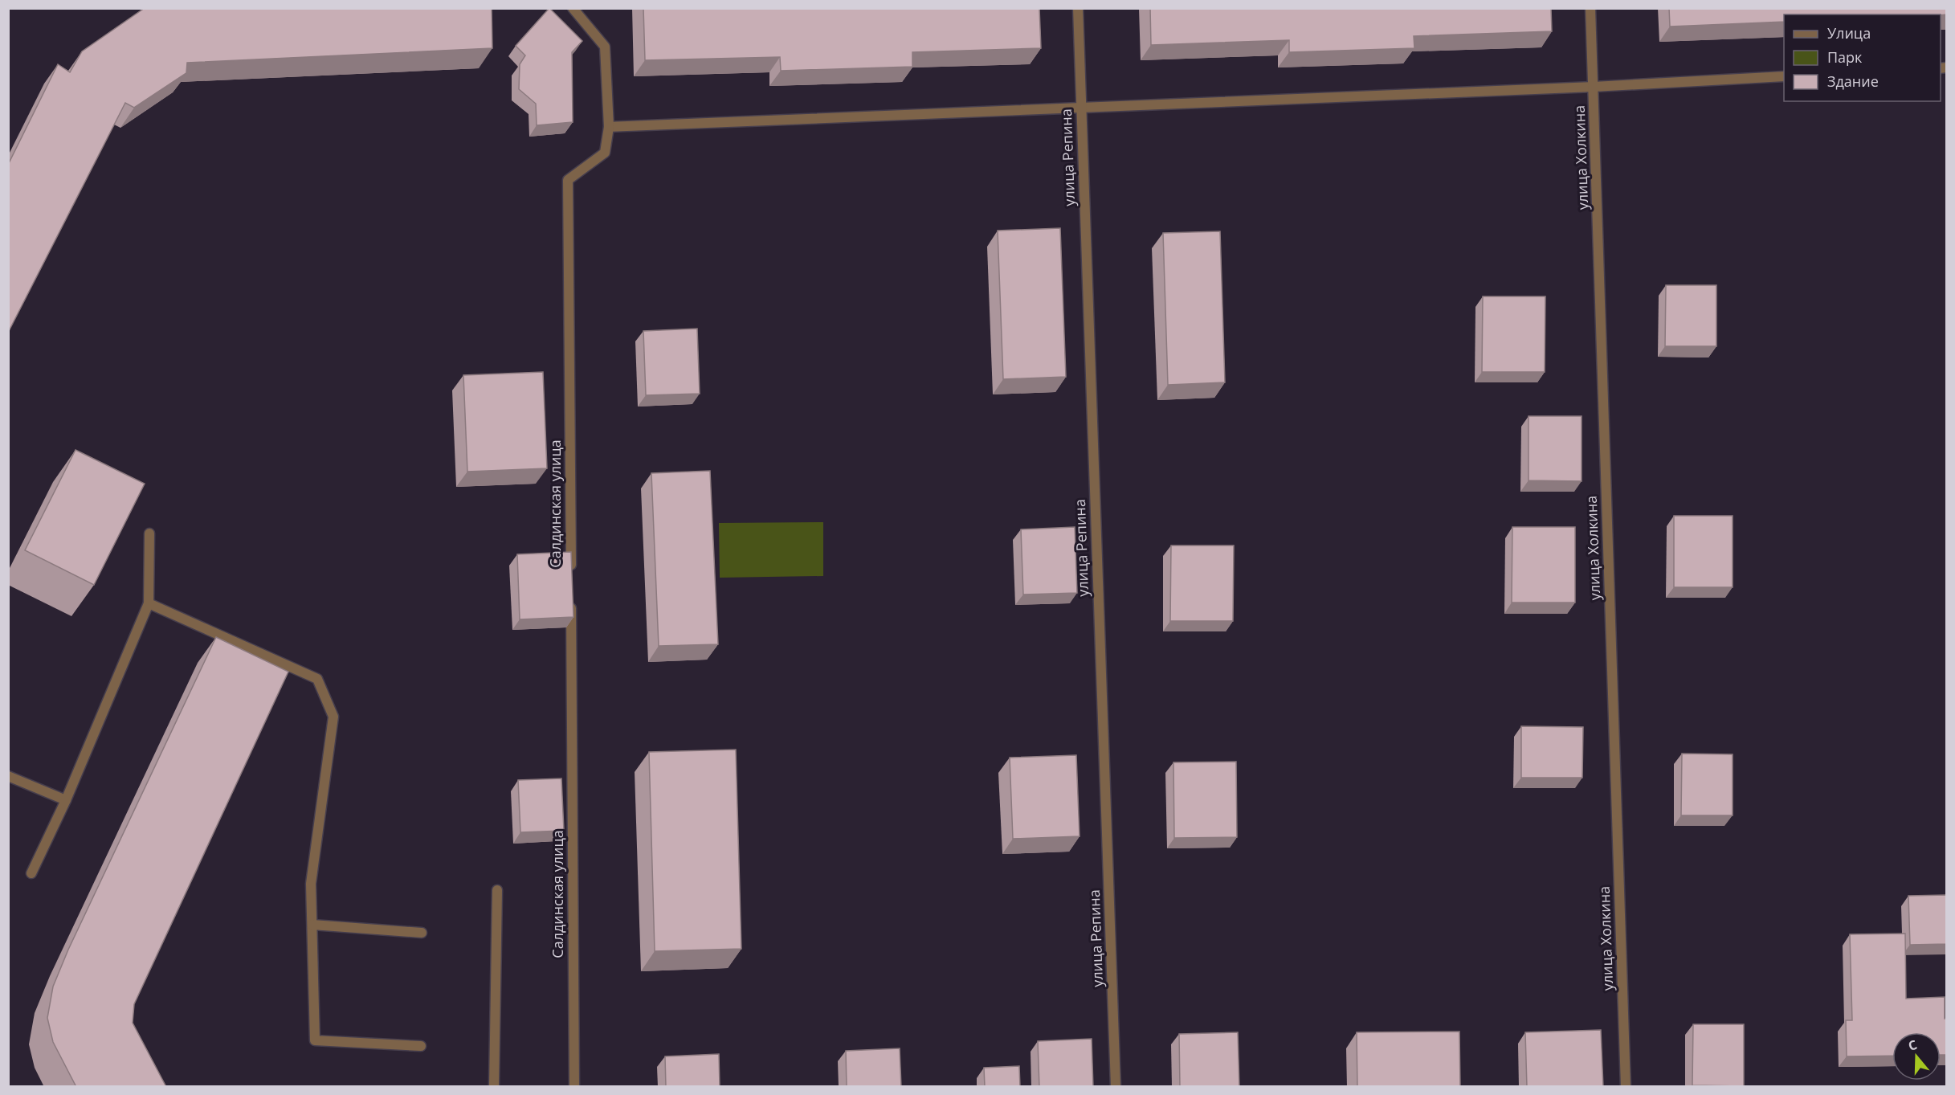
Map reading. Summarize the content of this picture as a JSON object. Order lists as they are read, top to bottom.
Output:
{
  "streets": {
    "street": ["улица Репина", "улица Холкина", "Салдинская улица"]
  },
  "legend": ["Улица", "Парк", "Здание"],
  "north": "top"
}
